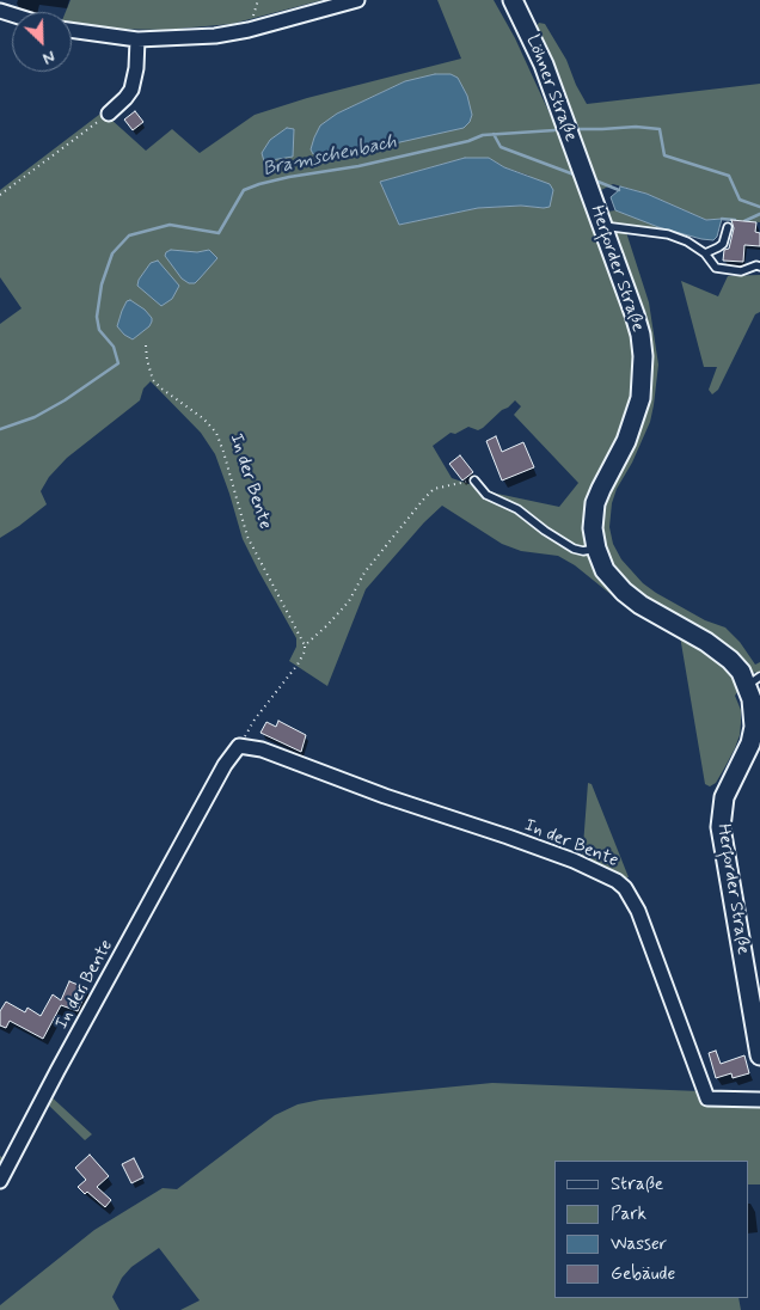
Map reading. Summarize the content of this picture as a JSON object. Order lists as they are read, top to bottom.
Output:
{
  "streets": {
    "main road": ["Löhner Straße", "Herforder Straße"],
    "street": ["In der Bente"]
  },
  "crossings": [
    ["Löhner Straße", "Herforder Straße"]
  ],
  "water": ["Bramschenbach"],
  "legend": [
    "Straße",
    "Park",
    "Wasser",
    "Gebäude"
  ],
  "north": "bottom right"
}
